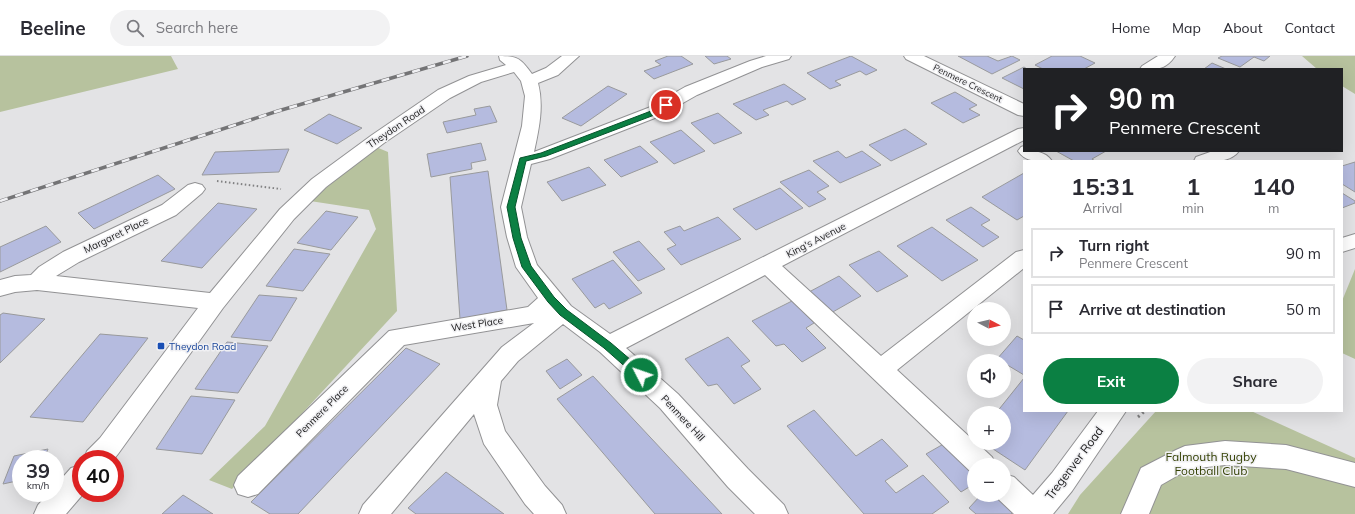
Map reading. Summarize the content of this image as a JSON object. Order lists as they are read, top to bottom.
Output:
{
  "streets": {
    "street": [
      "Penmere Crescent",
      "Theydon Road",
      "Margaret Place",
      "King's Avenue",
      "West Place",
      "Penmere Place",
      "Penmere Hill",
      "Tregenver Road"
    ]
  },
  "crossings": [
    ["Theydon Road", "Penmere Hill"],
    ["King's Avenue", "Penmere Hill"],
    ["West Place", "Penmere Place"],
    ["West Place", "Penmere Hill"]
  ],
  "parks": ["Falmouth Rugby Football Club"],
  "places": {
    "transit": ["Theydon Road"]
  },
  "north": "right",
  "page": {
    "header": "Beeline",
    "search": "Search here",
    "nav": [
      "Home",
      "Map",
      "About",
      "Contact"
    ],
    "turn": ["90 m", "Penmere Crescent"],
    "eta": [
      "15:31",
      "Arrival",
      "1",
      "min",
      "140",
      "m"
    ],
    "list": [
      {
        "name": "Turn right",
        "note": "Penmere Crescent",
        "value": "90 m"
      },
      {
        "name": "Arrive at destination",
        "value": "50 m"
      }
    ],
    "map_buttons": ["+", "−"],
    "buttons": ["Exit", "Share"],
    "speed": "39 km/h",
    "limit": "40"
  }
}
